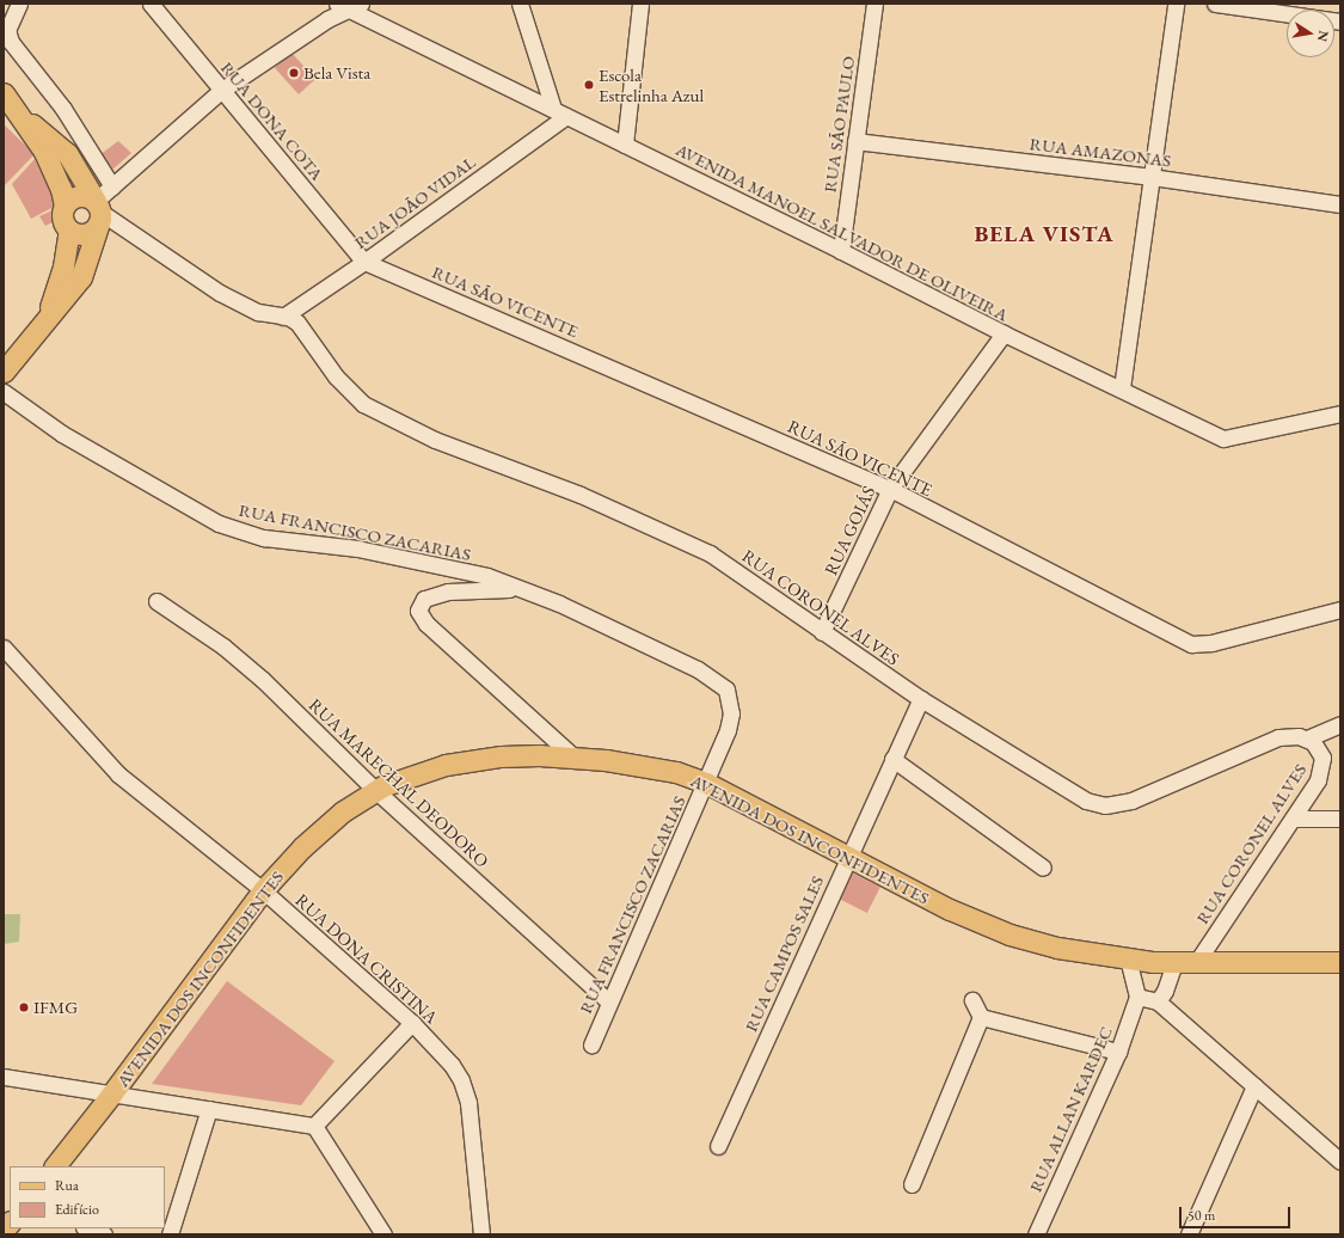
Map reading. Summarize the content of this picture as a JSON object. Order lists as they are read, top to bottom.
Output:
{
  "streets": {
    "main road": ["AVENIDA DOS INCONFIDENTES"],
    "street": [
      "RUA DONA COTA",
      "RUA SÃO PAULO",
      "RUA AMAZONAS",
      "RUA JOÃO VIDAL",
      "AVENIDA MANOEL SALVADOR DE OLIVEIRA",
      "RUA SÃO VICENTE",
      "RUA GOIÁS",
      "RUA FRANCISCO ZACARIAS",
      "RUA CORONEL ALVES",
      "RUA MARECHAL DEODORO",
      "RUA CAMPOS SALES",
      "RUA DONA CRISTINA",
      "RUA ALLAN KARDEC"
    ]
  },
  "crossings": [
    ["RUA DONA COTA", "RUA JOÃO VIDAL"],
    ["RUA DONA COTA", "RUA SÃO VICENTE"],
    ["RUA SÃO PAULO", "RUA AMAZONAS"],
    ["RUA SÃO PAULO", "AVENIDA MANOEL SALVADOR DE OLIVEIRA"],
    ["RUA JOÃO VIDAL", "AVENIDA MANOEL SALVADOR DE OLIVEIRA"],
    ["RUA JOÃO VIDAL", "RUA SÃO VICENTE"],
    ["RUA JOÃO VIDAL", "RUA CORONEL ALVES"],
    ["AVENIDA MANOEL SALVADOR DE OLIVEIRA", "RUA GOIÁS"],
    ["RUA SÃO VICENTE", "RUA GOIÁS"],
    ["RUA GOIÁS", "RUA CORONEL ALVES"],
    ["RUA FRANCISCO ZACARIAS", "RUA MARECHAL DEODORO"],
    ["RUA FRANCISCO ZACARIAS", "AVENIDA DOS INCONFIDENTES"],
    ["RUA CORONEL ALVES", "AVENIDA DOS INCONFIDENTES"],
    ["RUA CORONEL ALVES", "RUA CAMPOS SALES"],
    ["RUA MARECHAL DEODORO", "AVENIDA DOS INCONFIDENTES"],
    ["AVENIDA DOS INCONFIDENTES", "RUA CAMPOS SALES"],
    ["AVENIDA DOS INCONFIDENTES", "RUA DONA CRISTINA"]
  ],
  "districts": ["BELA VISTA"],
  "places": ["Bela Vista", "Escola Estrelinha Azul", "IFMG"],
  "legend": ["Rua", "Edifício"],
  "scale_bar": "50 m",
  "north": "right"
}
